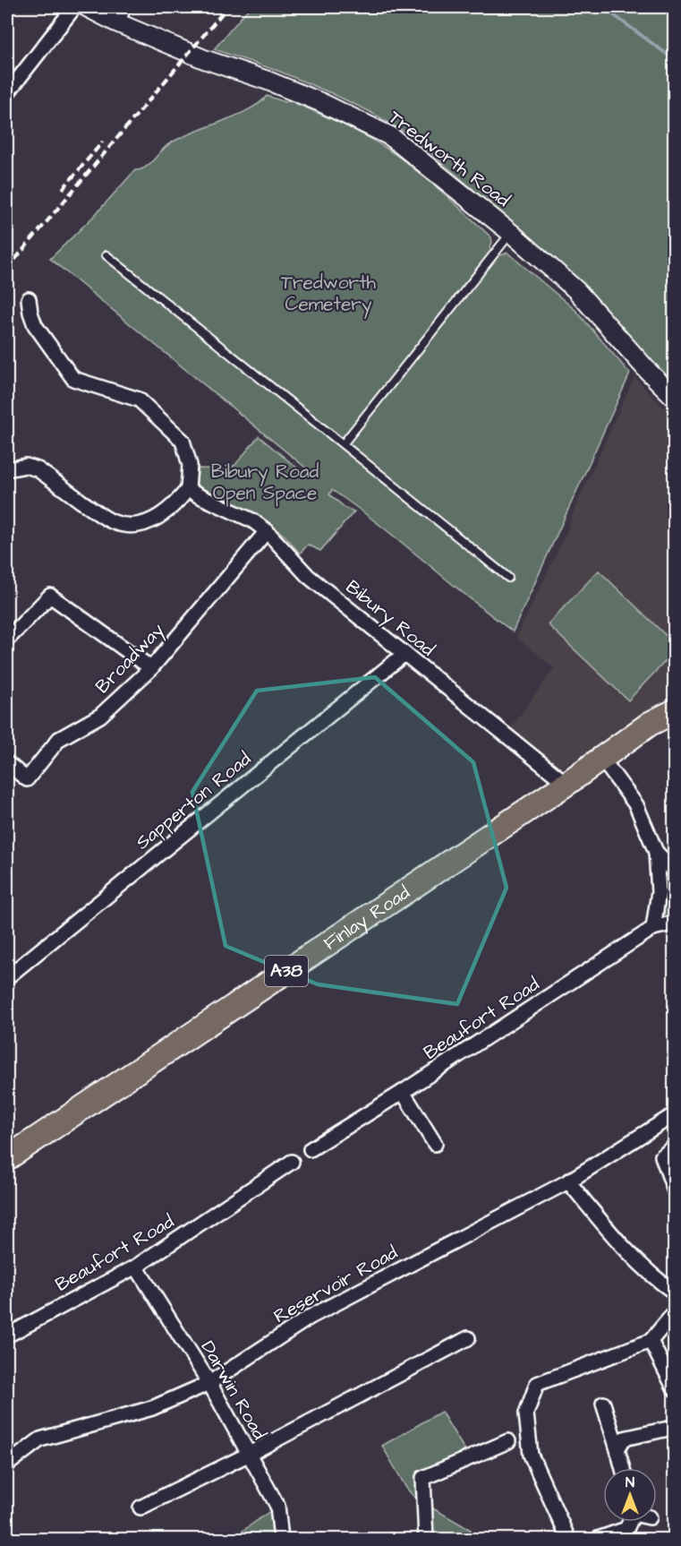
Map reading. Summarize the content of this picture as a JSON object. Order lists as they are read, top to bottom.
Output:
{
  "streets": {
    "highway": ["Finlay Road", "A38"],
    "street": [
      "Tredworth Road",
      "Bibury Road",
      "Broadway",
      "Sapperton Road",
      "Beaufort Road",
      "Reservoir Road",
      "Darwin Road"
    ]
  },
  "crossings": [
    ["Bibury Road", "Broadway"],
    ["Bibury Road", "Sapperton Road"],
    ["Bibury Road", "Finlay Road"],
    ["Bibury Road", "A38"],
    ["Finlay Road", "A38"],
    ["Beaufort Road", "Darwin Road"],
    ["Reservoir Road", "Darwin Road"]
  ],
  "parks": ["Tredworth Cemetery", "Bibury Road Open Space"],
  "north": "top"
}
